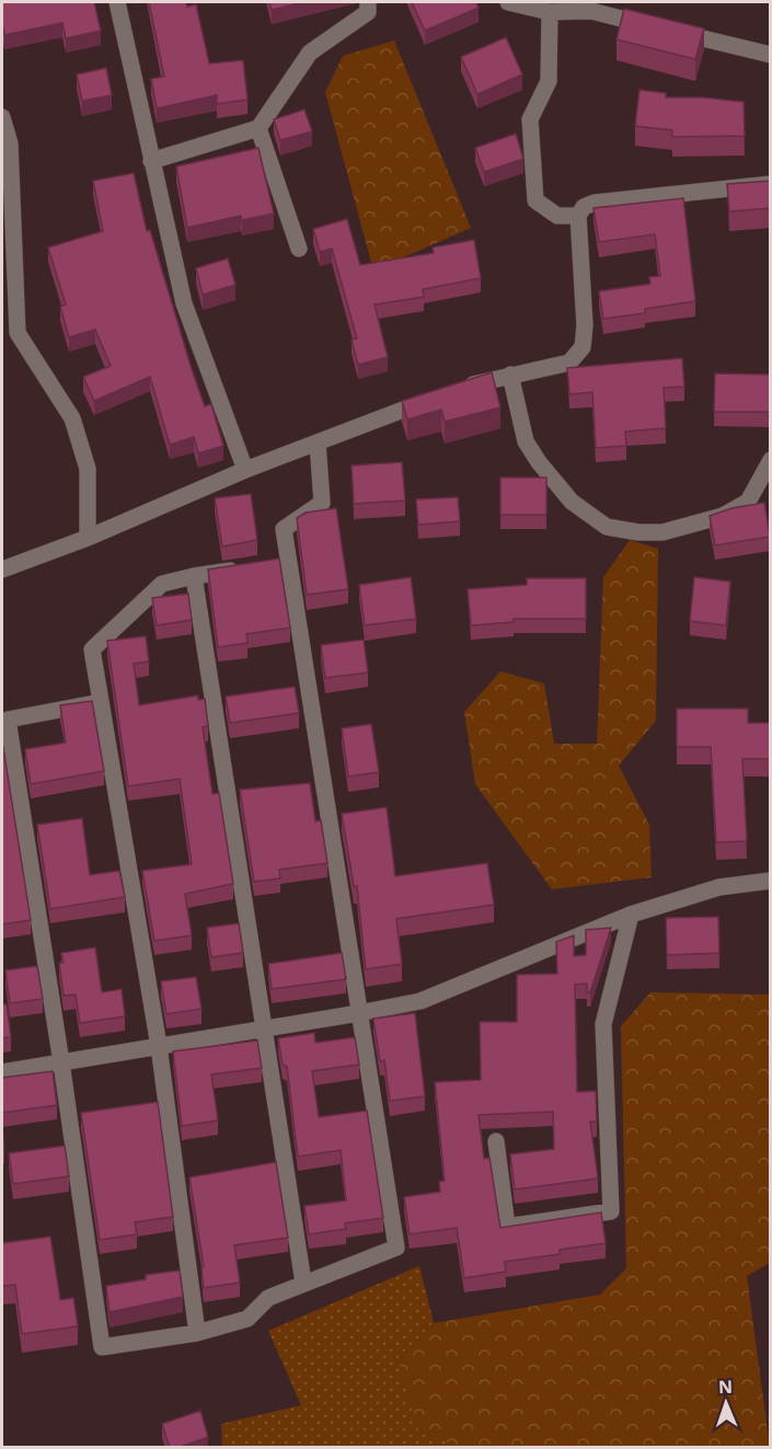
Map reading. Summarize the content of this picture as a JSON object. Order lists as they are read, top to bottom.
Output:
{
  "north": "top"
}
